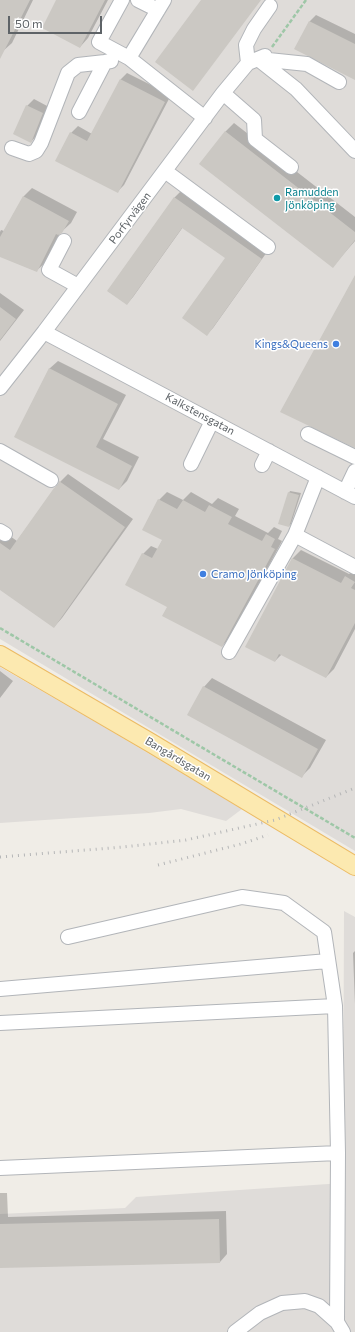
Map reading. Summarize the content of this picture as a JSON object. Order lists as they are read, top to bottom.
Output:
{
  "streets": {
    "main road": ["Bangårdsgatan"],
    "street": ["Porfyrvägen", "Kalkstensgatan"]
  },
  "crossings": [
    ["Porfyrvägen", "Kalkstensgatan"]
  ],
  "places": ["Ramudden Jönköping", "Kings&Queens", "Cramo Jönköping"],
  "scale_bar": "50 m"
}
